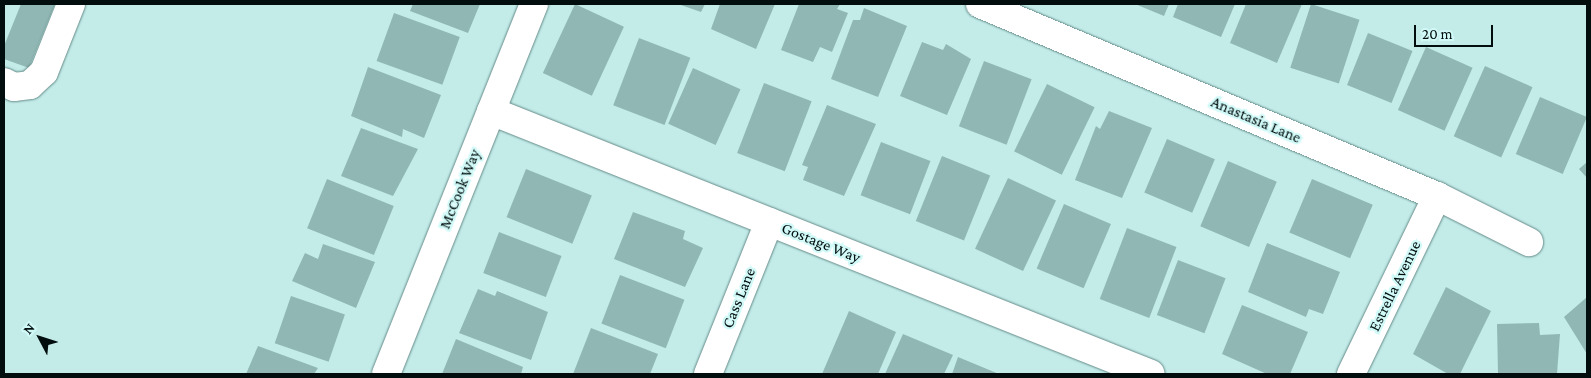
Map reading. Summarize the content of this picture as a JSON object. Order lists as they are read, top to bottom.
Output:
{
  "streets": {
    "street": [
      "Anastasia Lane",
      "McCook Way",
      "Gostage Way",
      "Estrella Avenue",
      "Cass Lane"
    ]
  },
  "crossings": [
    ["Anastasia Lane", "Estrella Avenue"],
    ["McCook Way", "Gostage Way"],
    ["Gostage Way", "Cass Lane"]
  ],
  "scale_bar": "20 m",
  "north": "top left"
}
